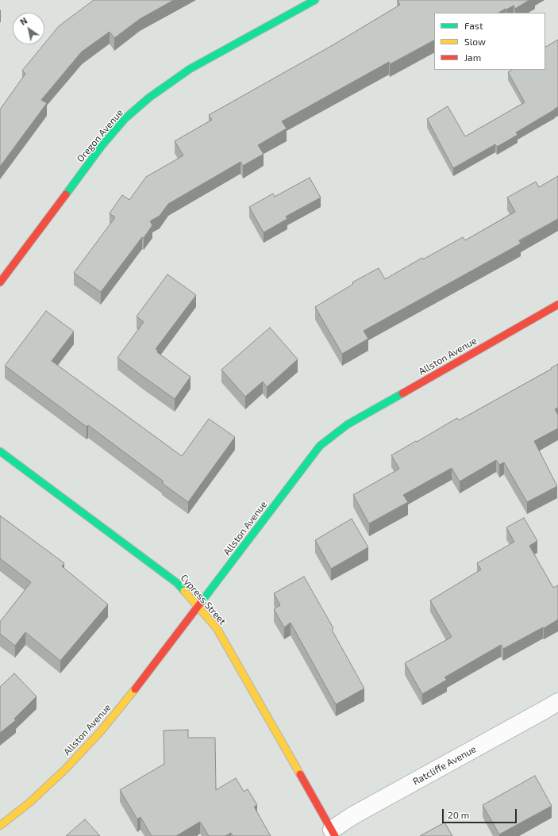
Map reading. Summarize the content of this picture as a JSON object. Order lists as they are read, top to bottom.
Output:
{
  "streets": {
    "street": [
      "Oregon Avenue",
      "Allston Avenue",
      "Cypress Street",
      "Ratcliffe Avenue"
    ]
  },
  "crossings": [
    ["Allston Avenue", "Cypress Street"],
    ["Cypress Street", "Ratcliffe Avenue"]
  ],
  "legend": ["Fast", "Slow", "Jam"],
  "scale_bar": "20 m",
  "north": "top left"
}
